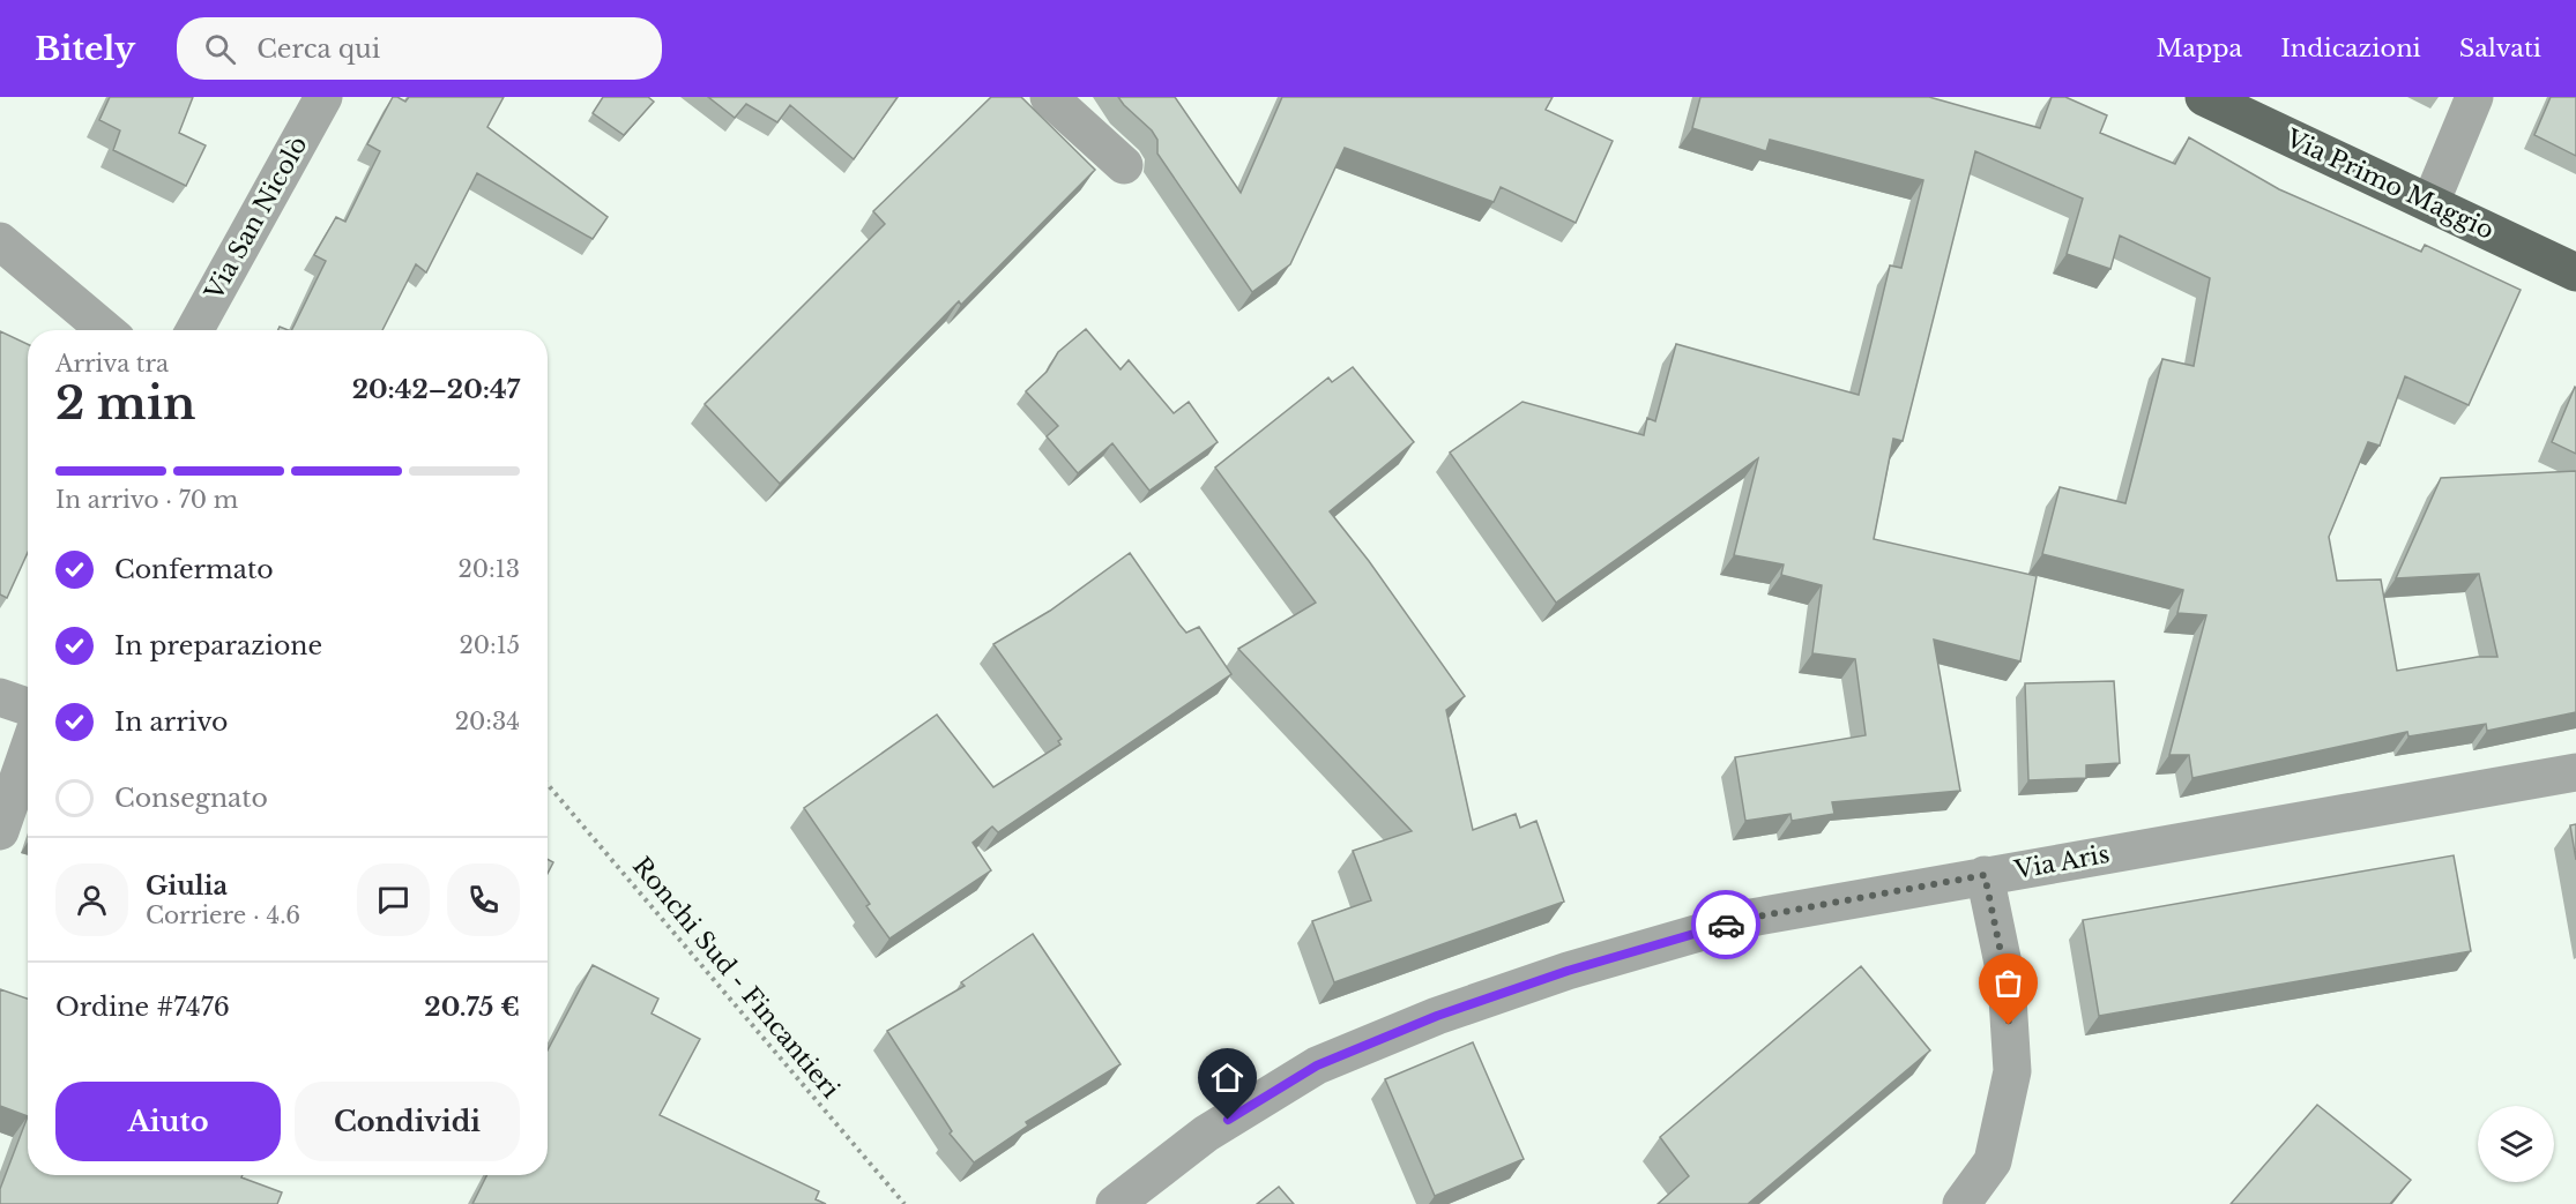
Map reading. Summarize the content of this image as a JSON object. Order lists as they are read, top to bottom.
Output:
{
  "streets": {
    "main road": ["Via Primo Maggio"],
    "street": ["Via San Nicolò", "Via Aris"],
    "path": ["Ronchi Sud - Fincantieri"]
  },
  "page": {
    "header": "Bitely",
    "search": "Cerca qui",
    "nav": ["Mappa", "Indicazioni", "Salvati"],
    "heading": ["2 min", "Arriva tra", "20:42–20:47"],
    "panel": [
      "Giulia",
      "Corriere · 4.6",
      "Ordine #7476",
      "20.75 €"
    ],
    "bar": "In arrivo · 70 m",
    "list": [
      ["Confermato", "20:13"],
      ["In preparazione", "20:15"],
      ["In arrivo", "20:34"],
      "Consegnato"
    ],
    "buttons": ["Aiuto", "Condividi"]
  }
}
